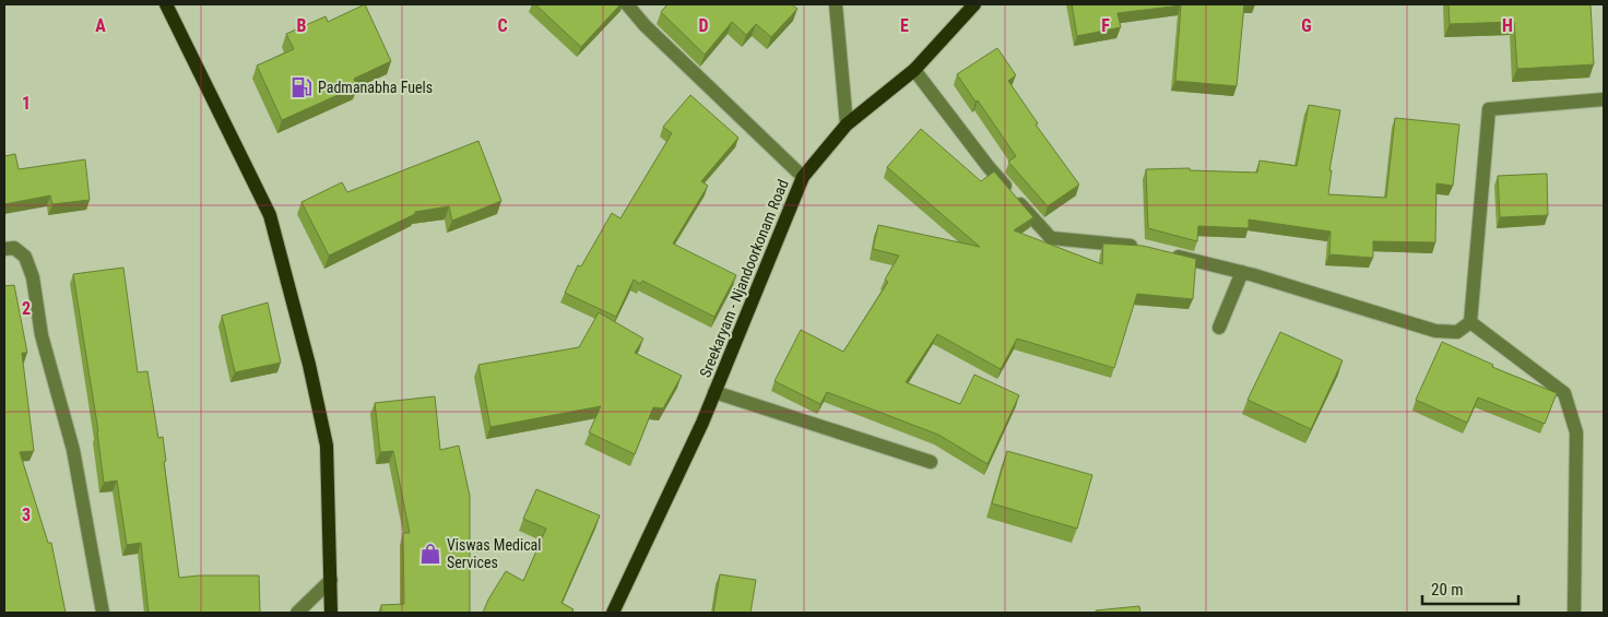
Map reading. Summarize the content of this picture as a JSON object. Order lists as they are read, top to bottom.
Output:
{
  "streets": {
    "main road": ["Sreekaryam - Njandoorkonam Road"]
  },
  "places": {
    "fuel station": ["Padmanabha Fuels"],
    "shop": ["Viswas Medical Services"]
  },
  "scale_bar": "20 m",
  "grid": {
    "columns": [
      "A",
      "B",
      "C",
      "D",
      "E",
      "F",
      "G",
      "H"
    ],
    "rows": ["1", "2", "3"]
  }
}
